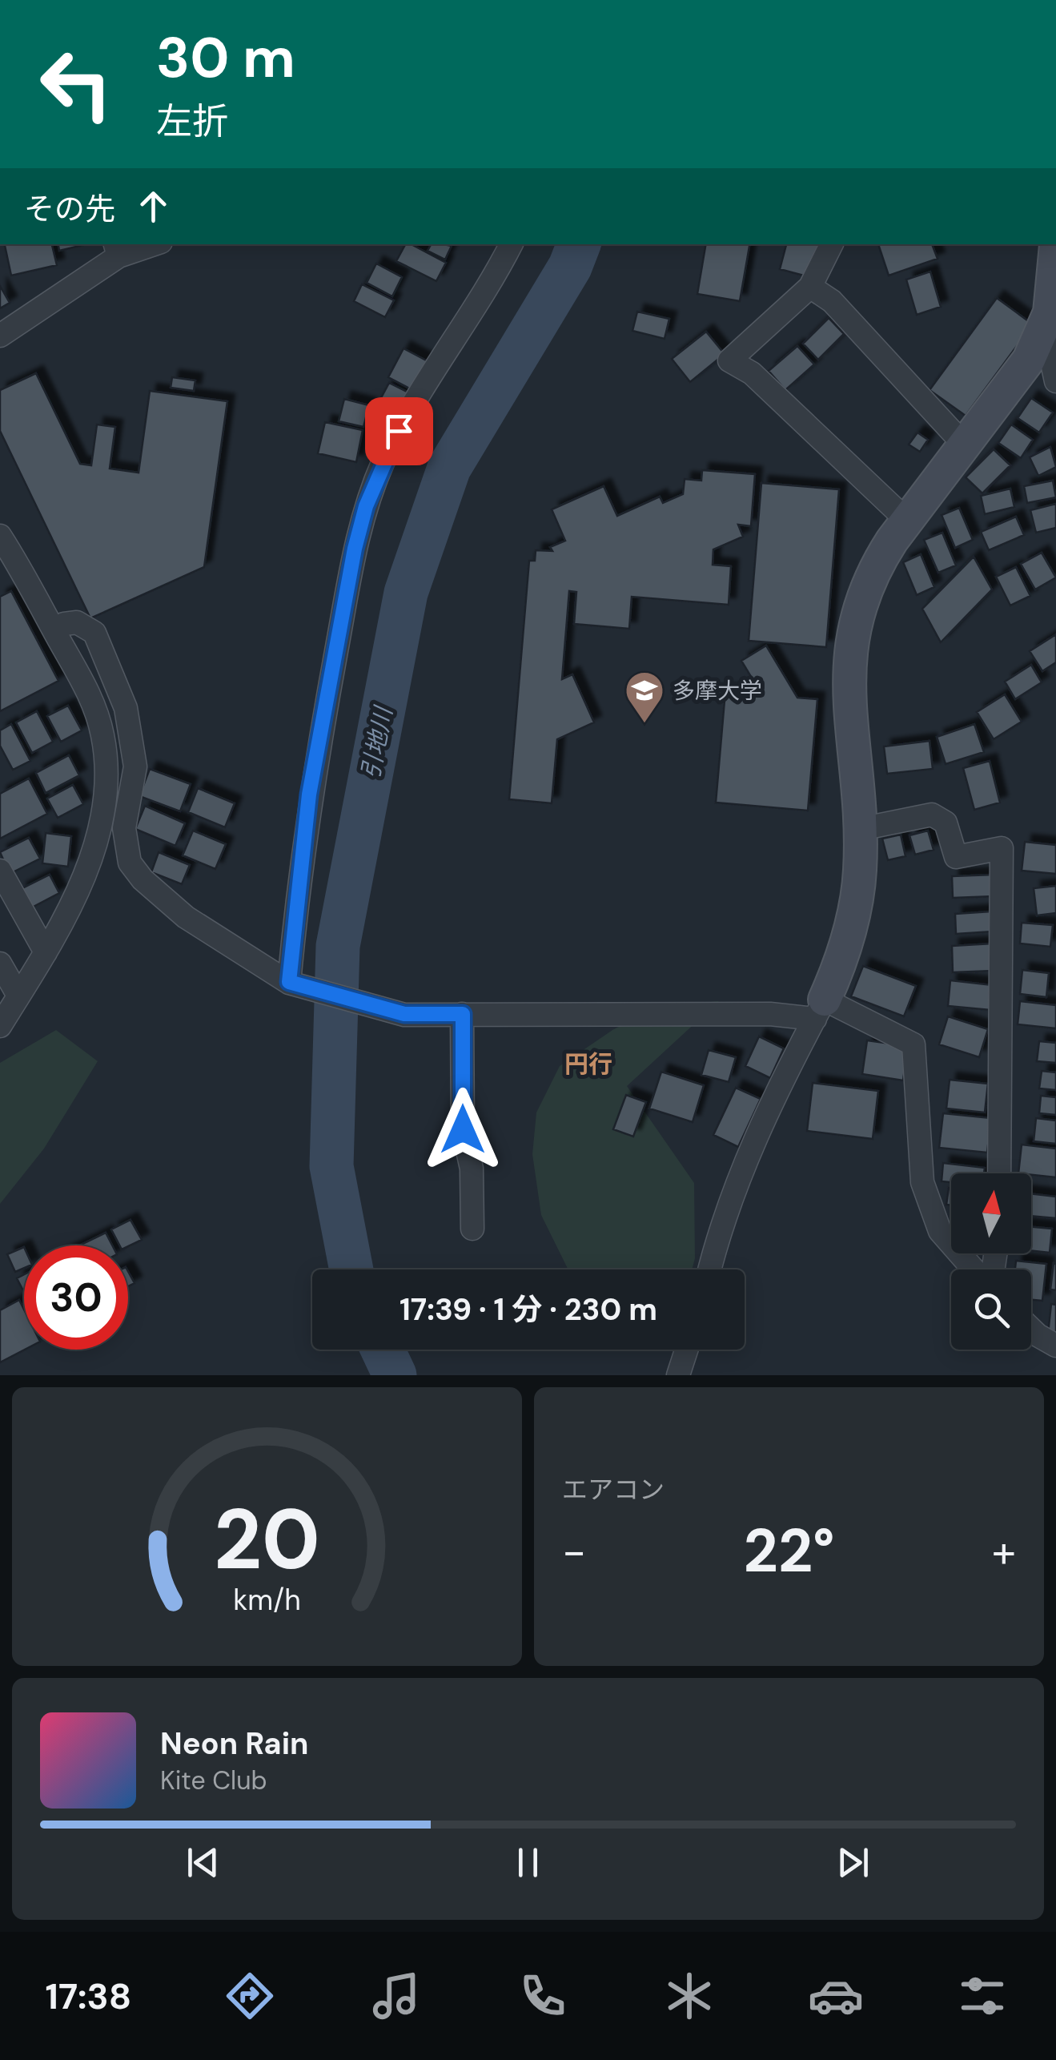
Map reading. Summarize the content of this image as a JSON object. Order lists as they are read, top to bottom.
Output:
{
  "districts": ["円行"],
  "water": ["引地川"],
  "places": {
    "school or university": ["多摩大学"]
  },
  "north": "top",
  "page": {
    "turn": ["30 m", "左折"],
    "then": "その先",
    "limit": "30",
    "trip": "17:39 · 1 分 · 230 m",
    "tile": "エアコン",
    "heat": ["−", "22°", "+"],
    "song": ["Neon Rain", "Kite Club"],
    "tabs": "17:38",
    "gauge": ["20", "km/h"]
  }
}
